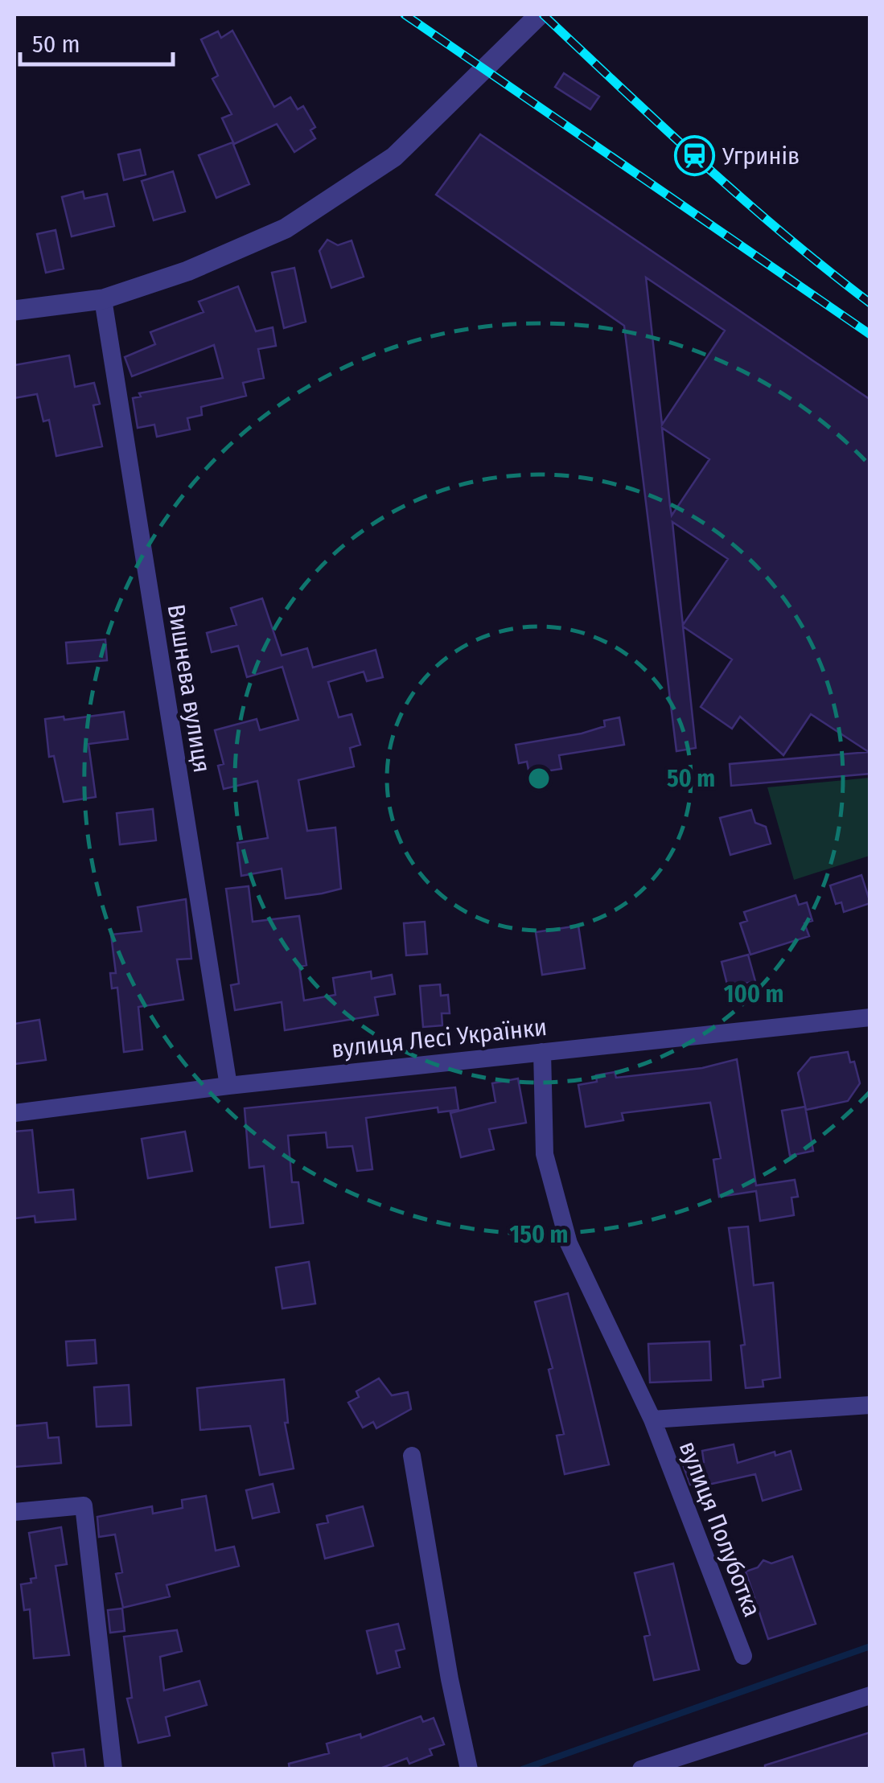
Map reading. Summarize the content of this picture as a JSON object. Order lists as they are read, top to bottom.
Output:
{
  "streets": {
    "street": ["Вишнева вулиця", "вулиця Лесі Українки", "вулиця Полуботка"]
  },
  "crossings": [
    ["Вишнева вулиця", "вулиця Лесі Українки"],
    ["вулиця Лесі Українки", "вулиця Полуботка"]
  ],
  "places": {
    "station": ["Угринів"]
  },
  "scale_bar": "50 m",
  "rings": ["50 m", "100 m", "150 m"]
}
